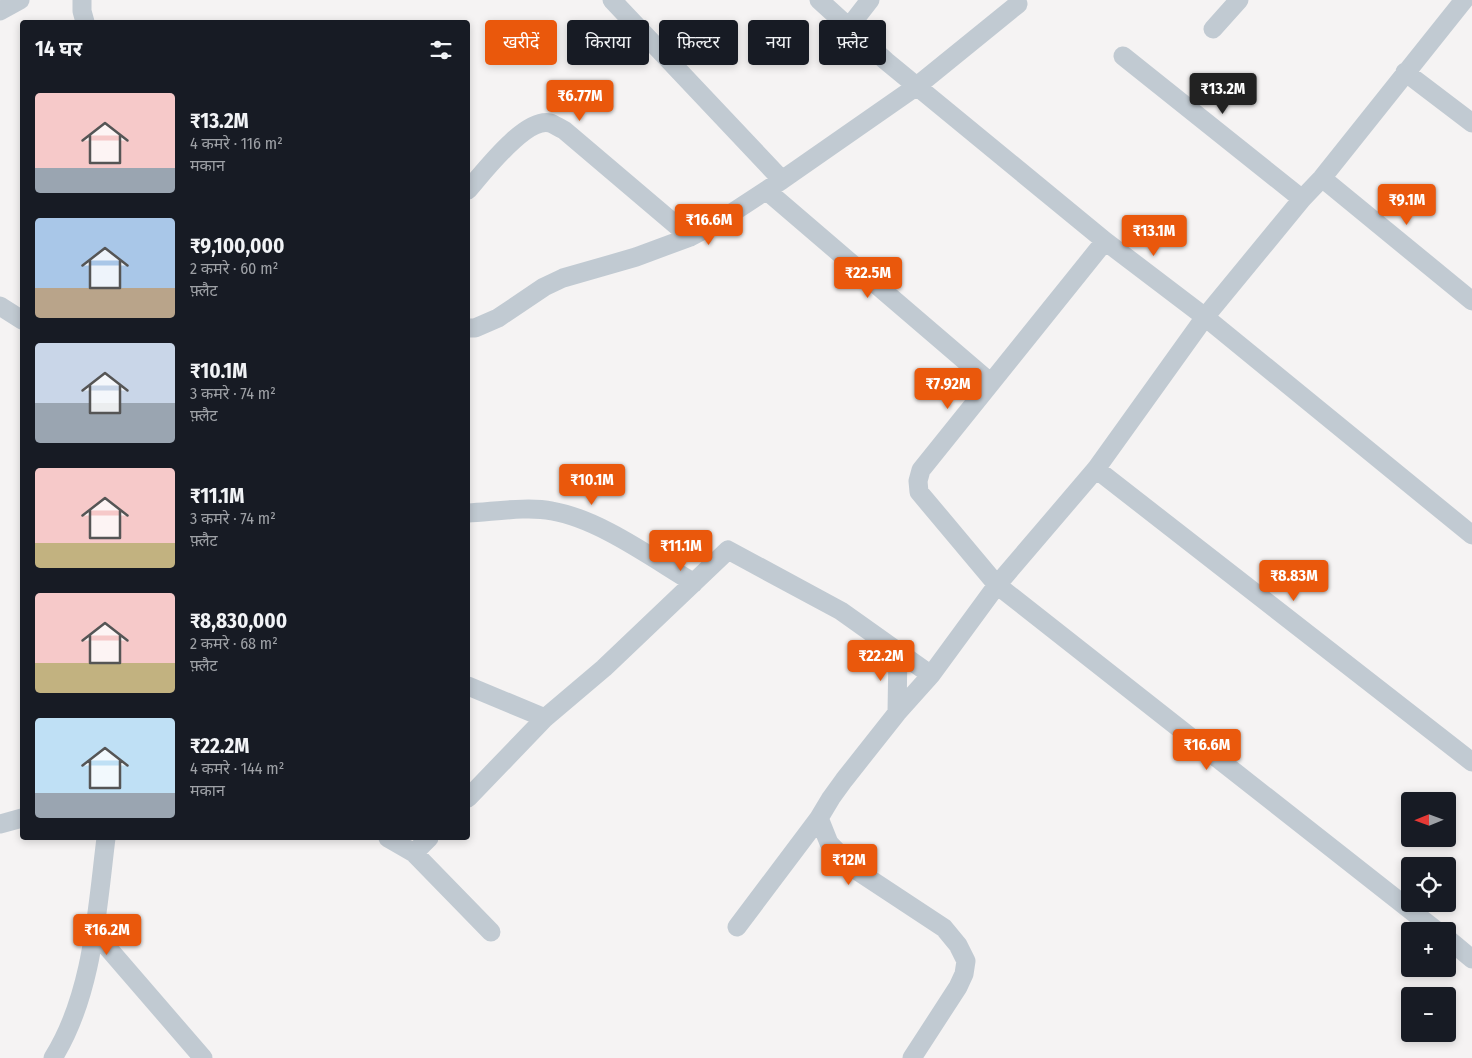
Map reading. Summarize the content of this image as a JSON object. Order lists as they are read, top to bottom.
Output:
{
  "north": "left",
  "page": {
    "chip": [
      "खरीदें",
      "किराया",
      "फ़िल्टर",
      "नया",
      "फ़्लैट"
    ],
    "heading": "14 घर",
    "price": [
      "₹13.2M",
      "₹6.77M",
      "₹9.1M",
      "₹16.6M",
      "₹13.1M",
      "₹22.5M",
      "₹7.92M",
      "₹10.1M",
      "₹11.1M",
      "₹8.83M",
      "₹22.2M",
      "₹16.6M",
      "₹12M",
      "₹16.2M"
    ],
    "list": [
      {
        "name": "₹13.2M",
        "note": "4 कमरे · 116 m² · मकान"
      },
      {
        "name": "₹9,100,000",
        "note": "2 कमरे · 60 m² · फ़्लैट"
      },
      {
        "name": "₹10.1M",
        "note": "3 कमरे · 74 m² · फ़्लैट"
      },
      {
        "name": "₹11.1M",
        "note": "3 कमरे · 74 m² · फ़्लैट"
      },
      {
        "name": "₹8,830,000",
        "note": "2 कमरे · 68 m² · फ़्लैट"
      },
      {
        "name": "₹22.2M",
        "note": "4 कमरे · 144 m² · मकान"
      }
    ],
    "map_buttons": ["+", "−"]
  }
}
